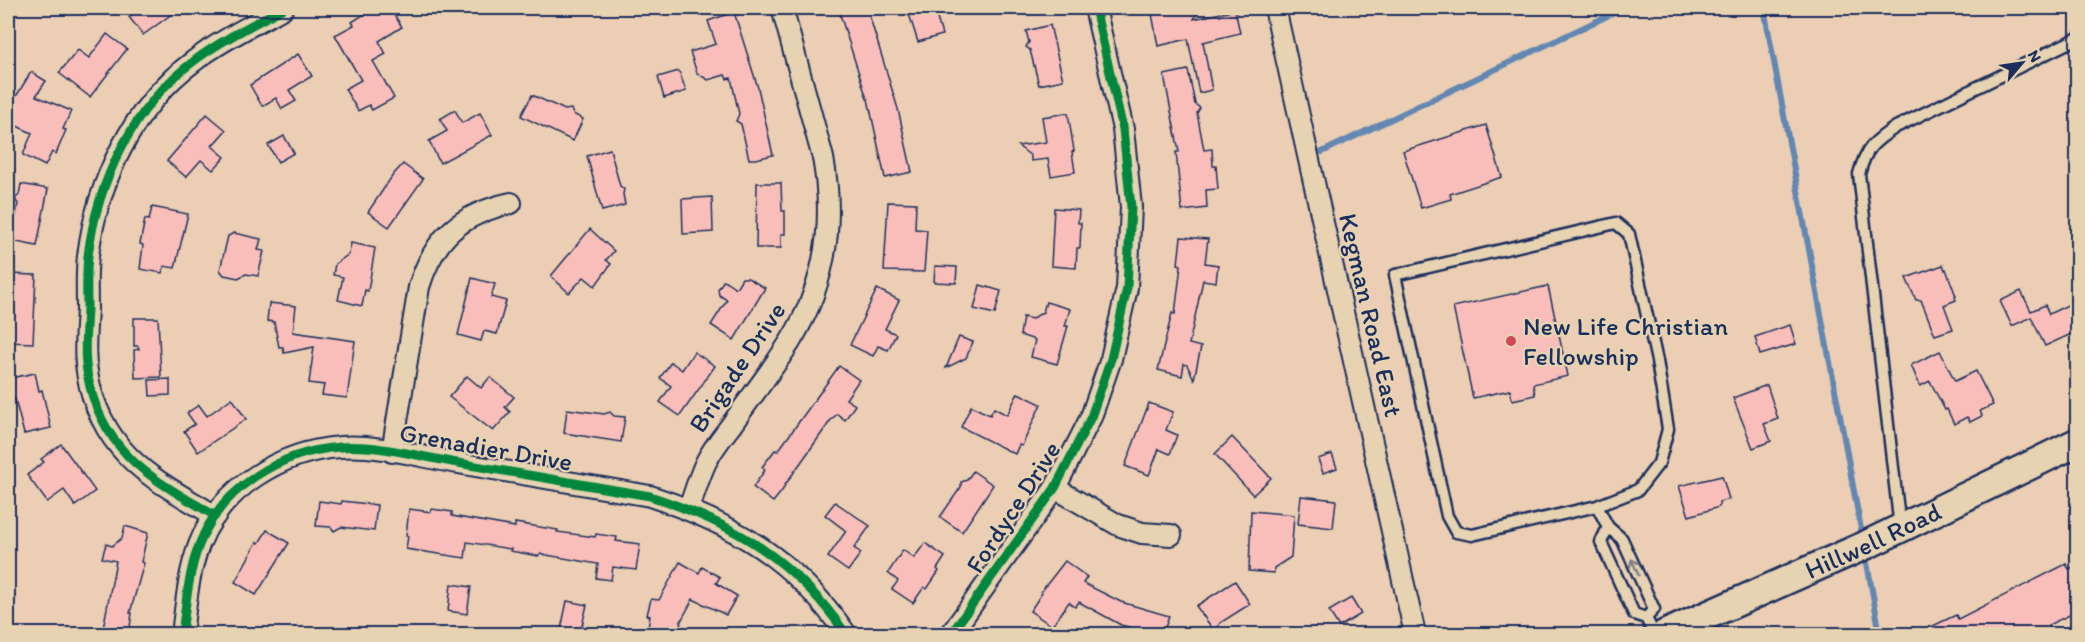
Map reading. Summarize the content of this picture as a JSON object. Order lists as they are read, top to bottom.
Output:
{
  "streets": {
    "street": [
      "Kegman Road East",
      "Brigade Drive",
      "Grenadier Drive",
      "Fordyce Drive",
      "Hillwell Road"
    ]
  },
  "crossings": [
    ["Brigade Drive", "Grenadier Drive"]
  ],
  "places": ["New Life Christian Fellowship"],
  "north": "top right"
}
